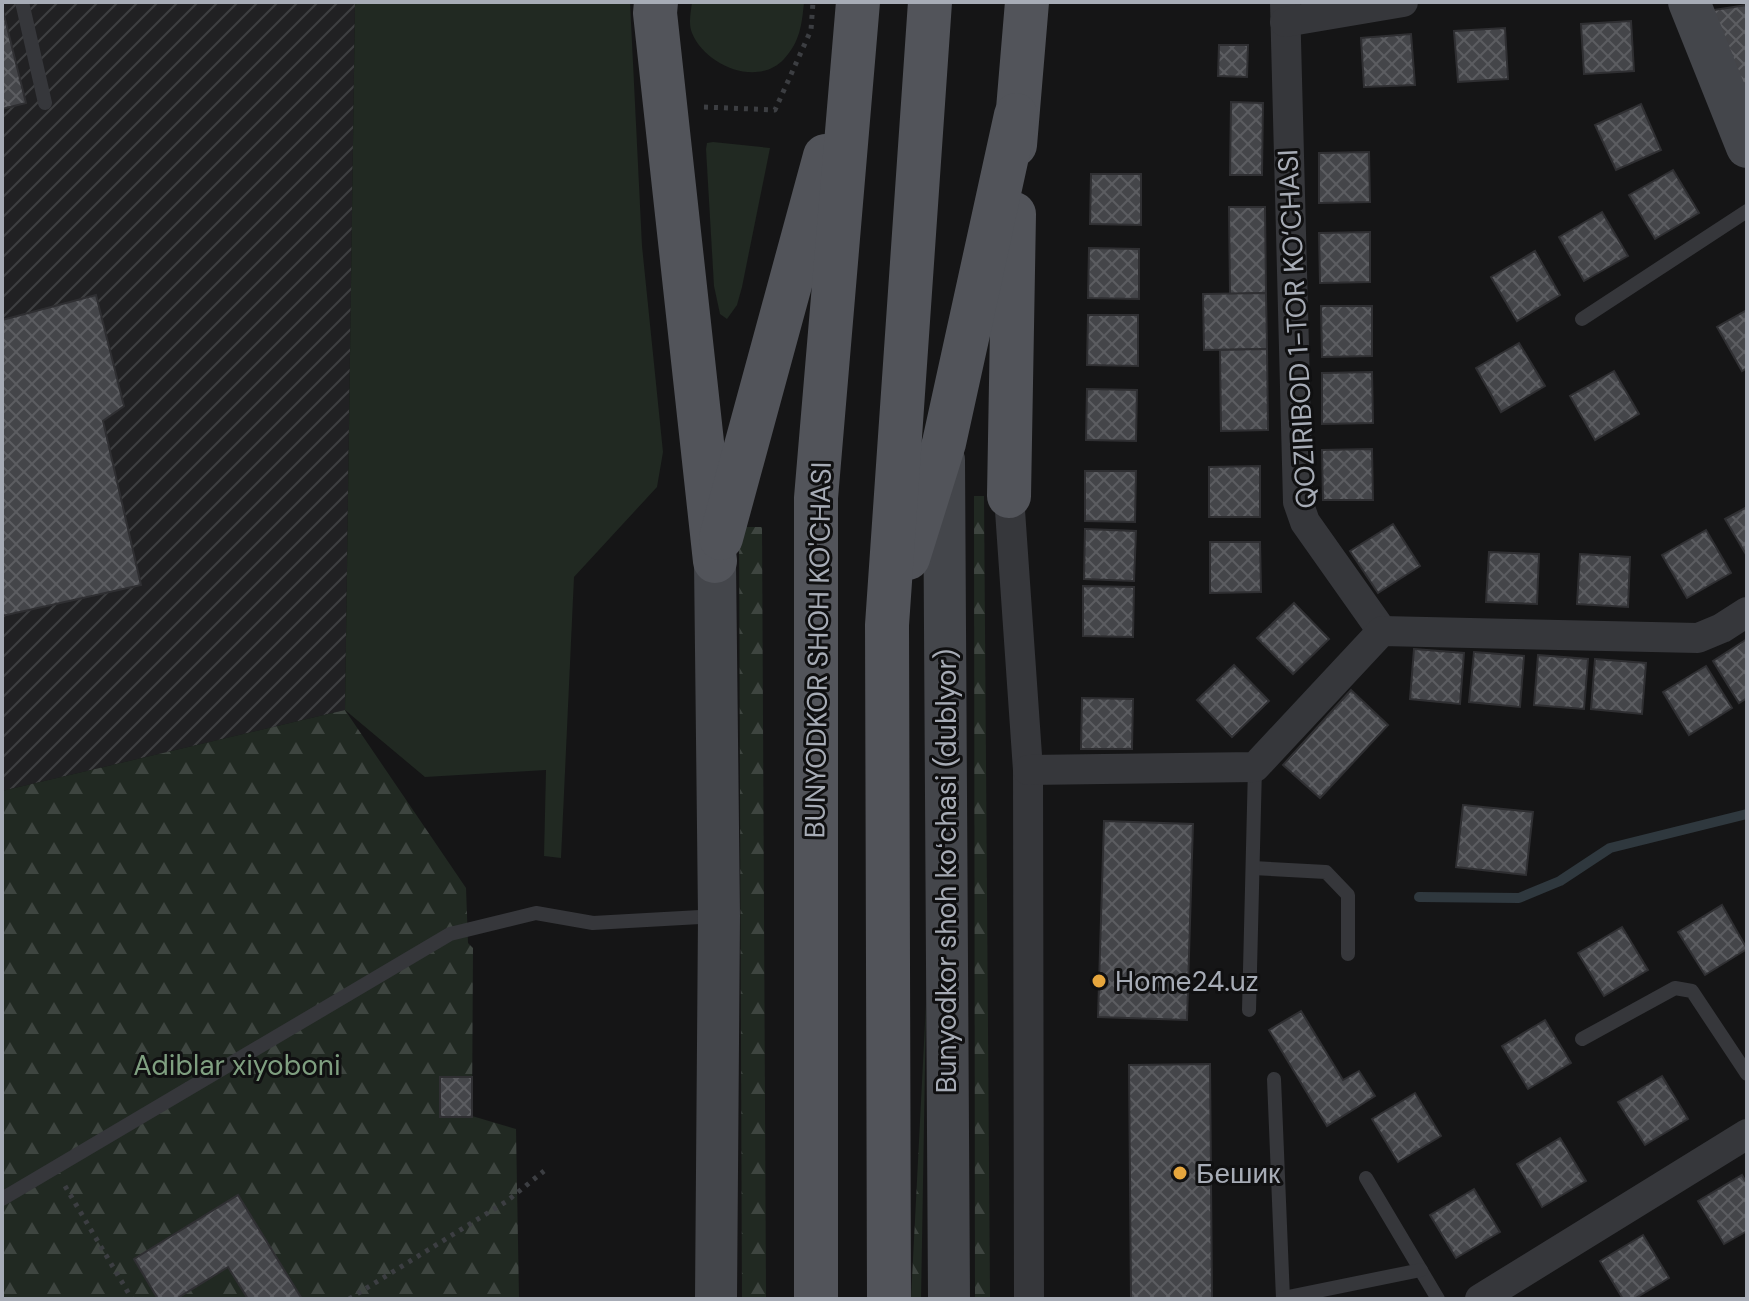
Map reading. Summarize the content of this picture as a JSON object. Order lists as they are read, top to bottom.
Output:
{
  "streets": {
    "main road": ["BUNYODKOR SHOH KO'CHASI"],
    "street": ["QOZIRIBOD 1-TOR KO‘CHASI", "Bunyodkor shoh koʻchasi (dublyor)"]
  },
  "parks": ["Adiblar xiyoboni"],
  "places": ["Home24.uz", "Бешик"]
}
